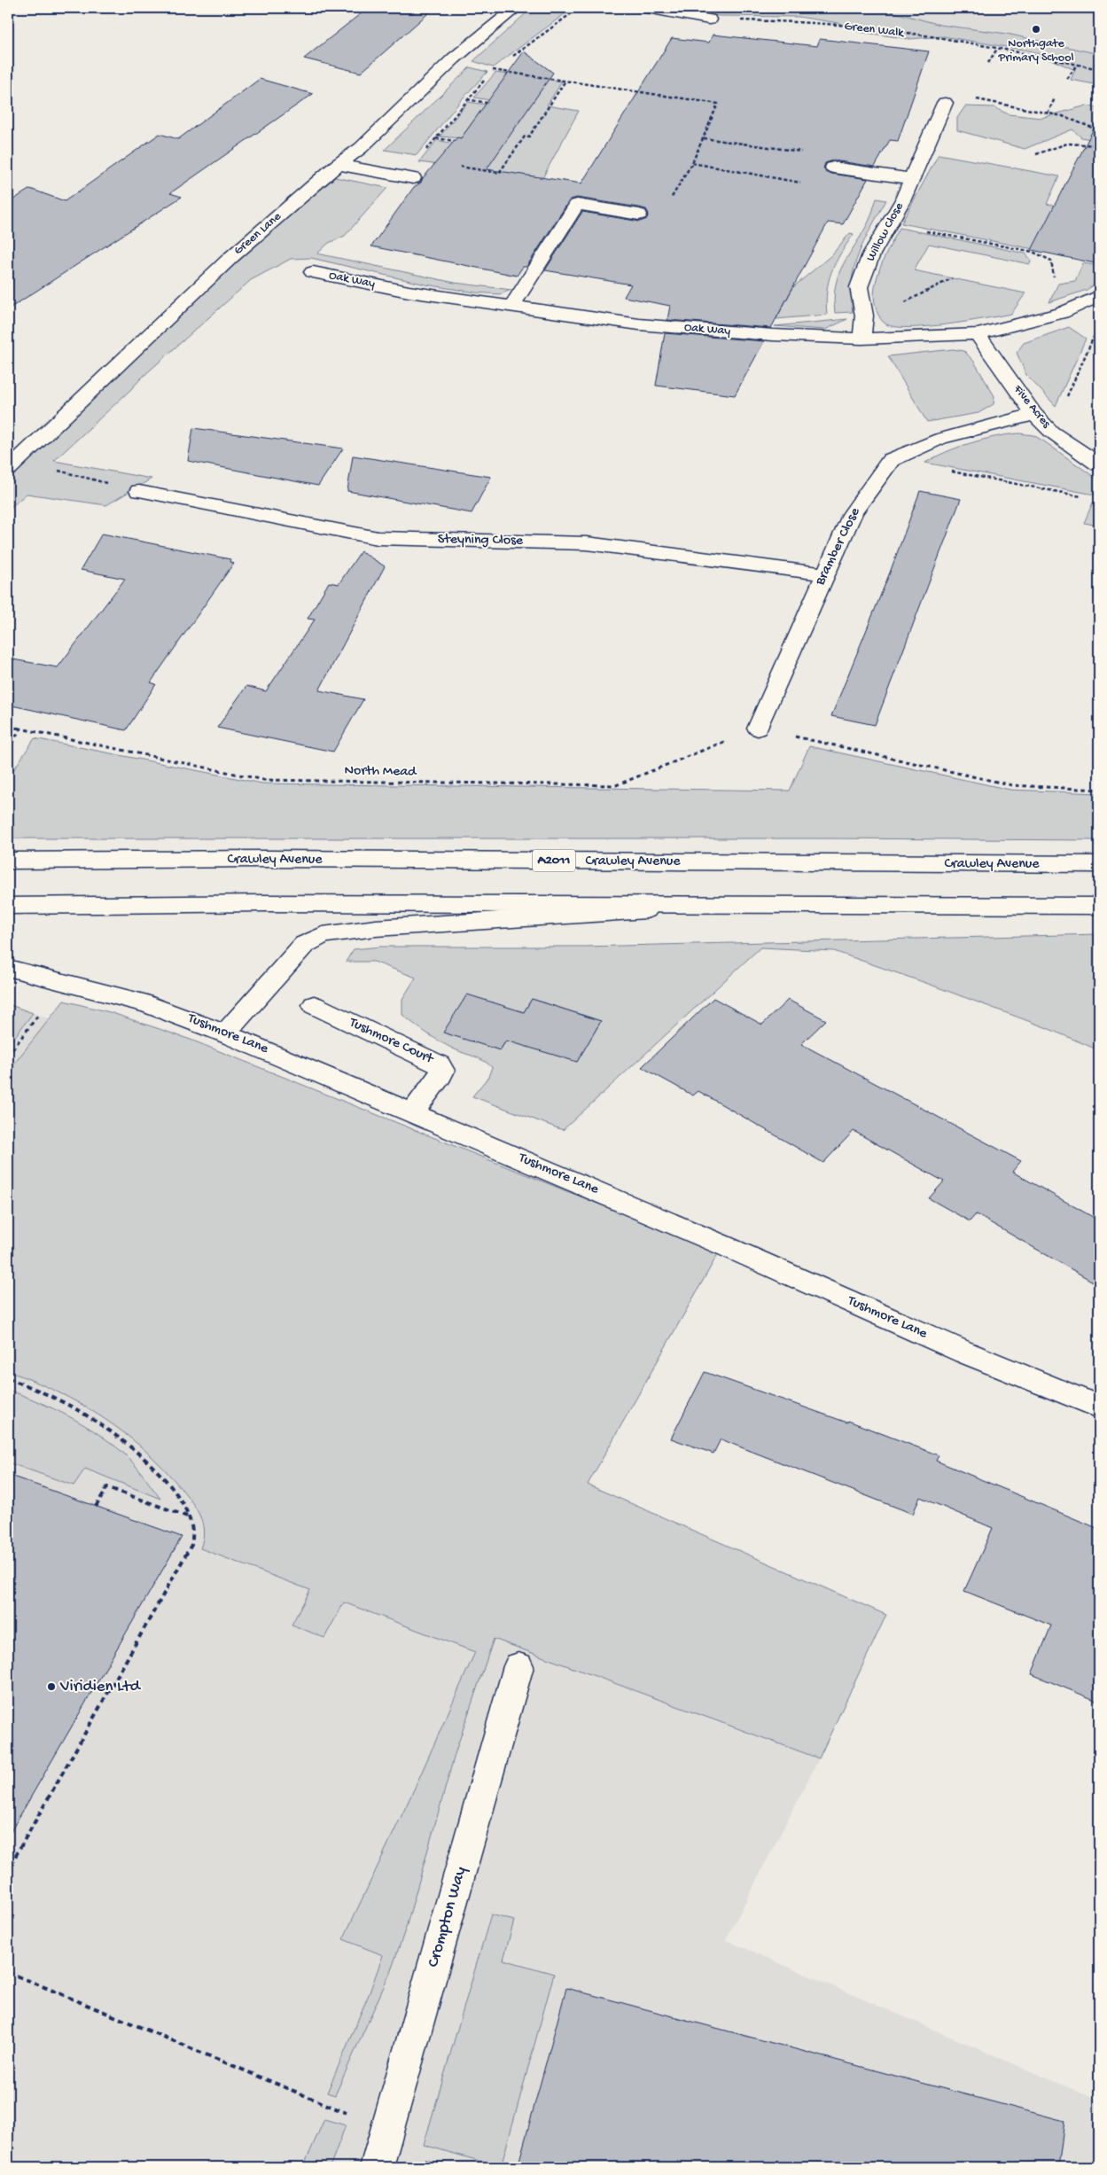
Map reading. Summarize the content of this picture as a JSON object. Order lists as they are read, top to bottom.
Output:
{
  "streets": {
    "street": [
      "Willow Close",
      "Green Lane",
      "Oak Way",
      "Five Acres",
      "Steyning Close",
      "Bramber Close",
      "Crawley Avenue",
      "A2011",
      "Tushmore Lane",
      "Tushmore Court",
      "Crompton Way"
    ],
    "path": ["Green Walk", "North Mead"]
  },
  "crossings": [
    ["Willow Close", "Oak Way"],
    ["Oak Way", "Five Acres"],
    ["Steyning Close", "Bramber Close"],
    ["Bramber Close", "North Mead"],
    ["Tushmore Lane", "Tushmore Court"]
  ],
  "places": ["Northgate Primary School", "Viridien Ltd"]
}
